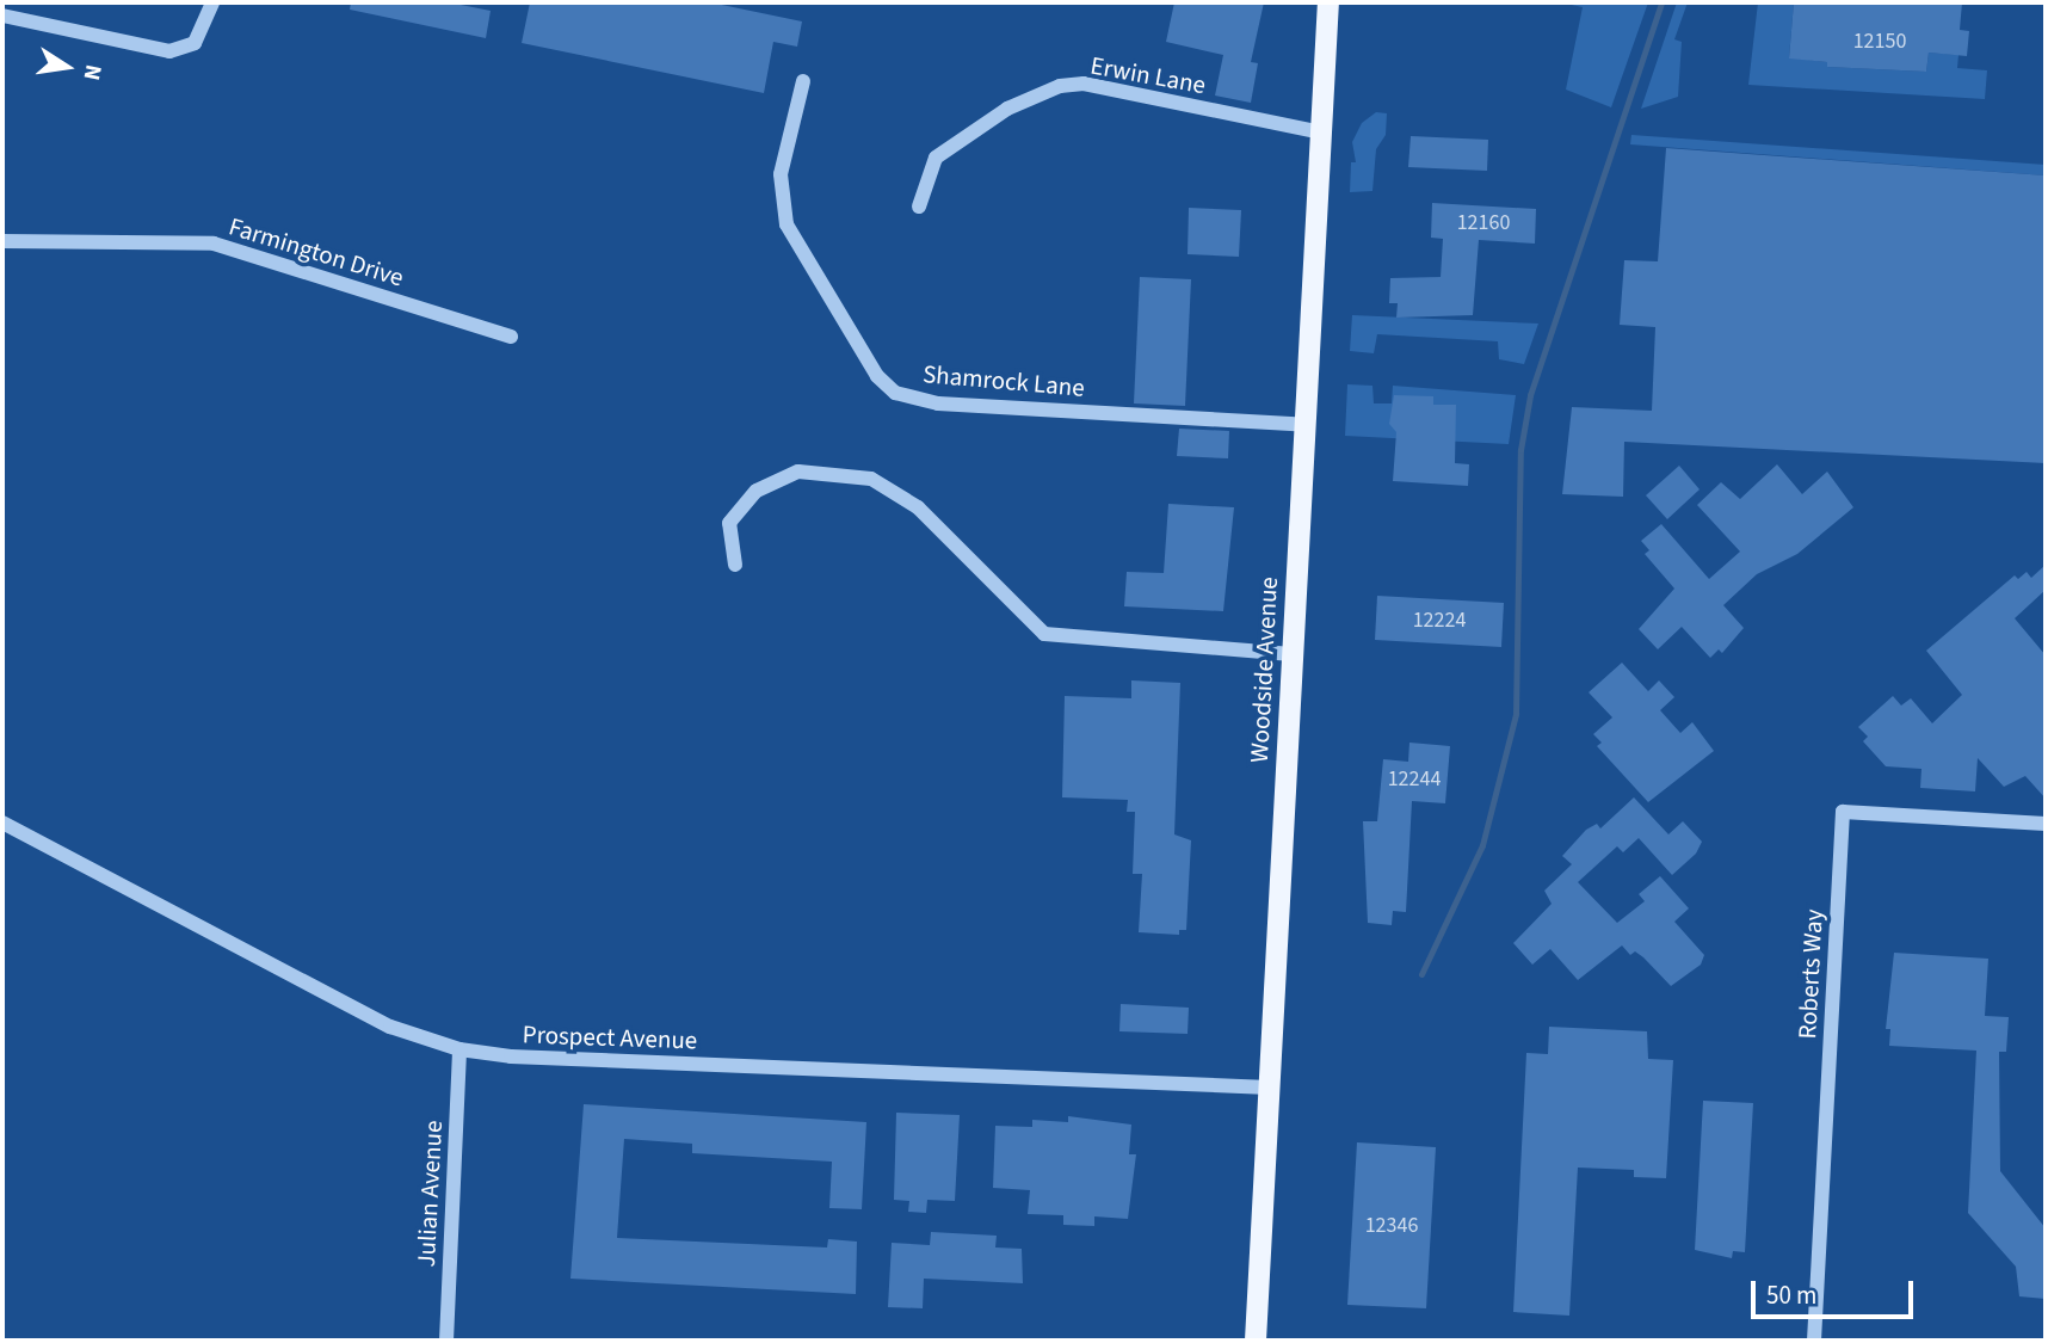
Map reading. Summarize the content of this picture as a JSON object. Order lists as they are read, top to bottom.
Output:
{
  "streets": {
    "main road": ["Woodside Avenue"],
    "street": [
      "Erwin Lane",
      "Farmington Drive",
      "Shamrock Lane",
      "Roberts Way",
      "Prospect Avenue",
      "Julian Avenue"
    ]
  },
  "crossings": [
    ["Erwin Lane", "Woodside Avenue"],
    ["Shamrock Lane", "Woodside Avenue"],
    ["Woodside Avenue", "Prospect Avenue"],
    ["Prospect Avenue", "Julian Avenue"]
  ],
  "house_numbers": [
    "12150",
    "12160",
    "12224",
    "12244",
    "12346"
  ],
  "scale_bar": "50 m",
  "north": "right"
}
